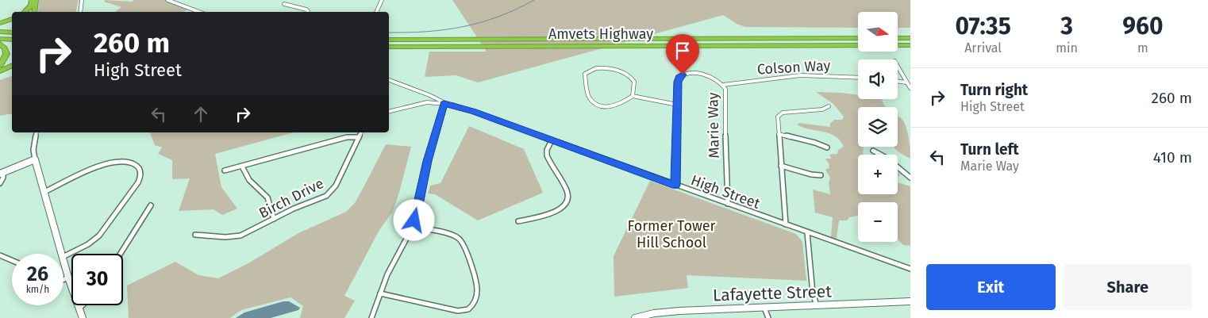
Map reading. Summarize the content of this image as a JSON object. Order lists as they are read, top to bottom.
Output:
{
  "streets": {
    "highway": ["Amvets Highway"],
    "street": [
      "Colson Way",
      "Marie Way",
      "High Street",
      "Birch Drive",
      "Lafayette Street"
    ]
  },
  "crossings": [
    ["Colson Way", "Marie Way"],
    ["Marie Way", "High Street"]
  ],
  "parks": ["Former Tower Hill School"],
  "north": "right",
  "page": {
    "eta": [
      "07:35",
      "Arrival",
      "3",
      "min",
      "960",
      "m"
    ],
    "map_buttons": ["+", "−"],
    "turn": ["260 m", "High Street"],
    "list": [
      {
        "name": "Turn right",
        "note": "High Street",
        "value": "260 m"
      },
      {
        "name": "Turn left",
        "note": "Marie Way",
        "value": "410 m"
      }
    ],
    "speed": "26 km/h",
    "limit": "30",
    "buttons": ["Exit", "Share"]
  }
}
